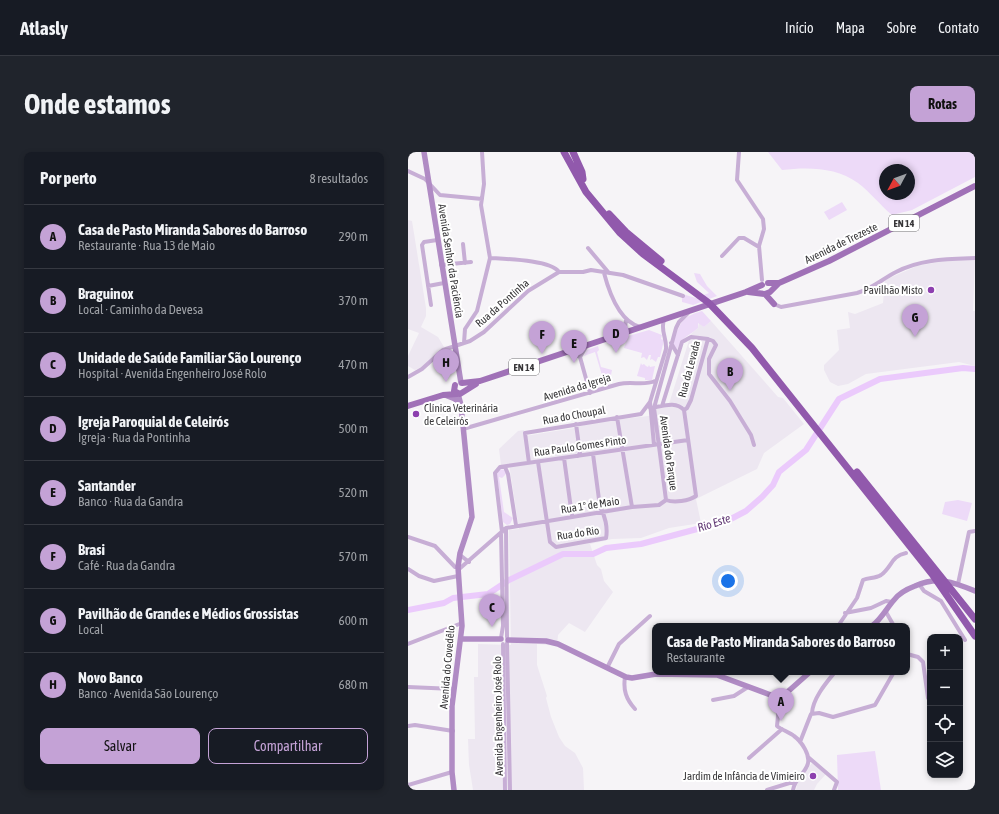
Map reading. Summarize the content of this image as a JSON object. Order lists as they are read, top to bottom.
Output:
{
  "streets": {
    "main road": ["EN 14", "Avenida de Trezeste"],
    "street": [
      "Avenida Senhor da Paciência",
      "Rua da Pontinha",
      "Rua da Levada",
      "Avenida da Igreja",
      "Rua do Choupal",
      "Rua Paulo Gomes Pinto",
      "Avenida do Parque",
      "Rua 1º de Maio",
      "Rua do Rio",
      "Avenida do Covedêlo",
      "Avenida Engenheiro José Rolo"
    ]
  },
  "crossings": [
    ["EN 14", "Avenida de Trezeste"],
    ["EN 14", "Avenida do Parque"],
    ["EN 14", "Avenida do Covedêlo"],
    ["Avenida Senhor da Paciência", "Rua da Pontinha"],
    ["Rua da Levada", "Avenida do Parque"],
    ["Rua da Levada", "Rua 1º de Maio"],
    ["Avenida da Igreja", "Avenida do Parque"],
    ["Avenida da Igreja", "Avenida do Covedêlo"],
    ["Rua do Choupal", "Rua Paulo Gomes Pinto"],
    ["Rua do Choupal", "Avenida do Parque"],
    ["Rua Paulo Gomes Pinto", "Avenida do Parque"],
    ["Rua Paulo Gomes Pinto", "Avenida Engenheiro José Rolo"],
    ["Avenida do Parque", "Rua 1º de Maio"],
    ["Rua 1º de Maio", "Rua do Rio"]
  ],
  "water": ["Rio Este"],
  "places": ["Pavilhão Misto", "Clínica Veterinária de Celeirós", "Jardim de Infância de Vimieiro"],
  "north": "bottom left",
  "page": {
    "header": "Atlasly",
    "nav": [
      "Início",
      "Mapa",
      "Sobre",
      "Contato"
    ],
    "buttons": [
      "Rotas",
      ["Salvar", "Compartilhar"]
    ],
    "title": "Onde estamos",
    "heading": ["Por perto", "8 resultados"],
    "list": [
      {
        "mark": "A",
        "name": "Casa de Pasto Miranda Sabores do Barroso",
        "note": "Restaurante · Rua 13 de Maio",
        "value": "290 m"
      },
      {
        "mark": "B",
        "name": "Braguinox",
        "note": "Local · Caminho da Devesa",
        "value": "370 m"
      },
      {
        "mark": "C",
        "name": "Unidade de Saúde Familiar São Lourenço",
        "note": "Hospital · Avenida Engenheiro José Rolo",
        "value": "470 m"
      },
      {
        "mark": "D",
        "name": "Igreja Paroquial de Celeirós",
        "note": "Igreja · Rua da Pontinha",
        "value": "500 m"
      },
      {
        "mark": "E",
        "name": "Santander",
        "note": "Banco · Rua da Gandra",
        "value": "520 m"
      },
      {
        "mark": "F",
        "name": "Brasi",
        "note": "Café · Rua da Gandra",
        "value": "570 m"
      },
      {
        "mark": "G",
        "name": "Pavilhão de Grandes e Médios Grossistas",
        "note": "Local",
        "value": "600 m"
      },
      {
        "mark": "H",
        "name": "Novo Banco",
        "note": "Banco · Avenida São Lourenço",
        "value": "680 m"
      }
    ],
    "pins": [
      "G",
      "D",
      "F",
      "E",
      "H",
      "B",
      "C",
      "A"
    ],
    "popup": ["Casa de Pasto Miranda Sabores do Barroso", "Restaurante"],
    "map_buttons": ["+", "−"]
  }
}
